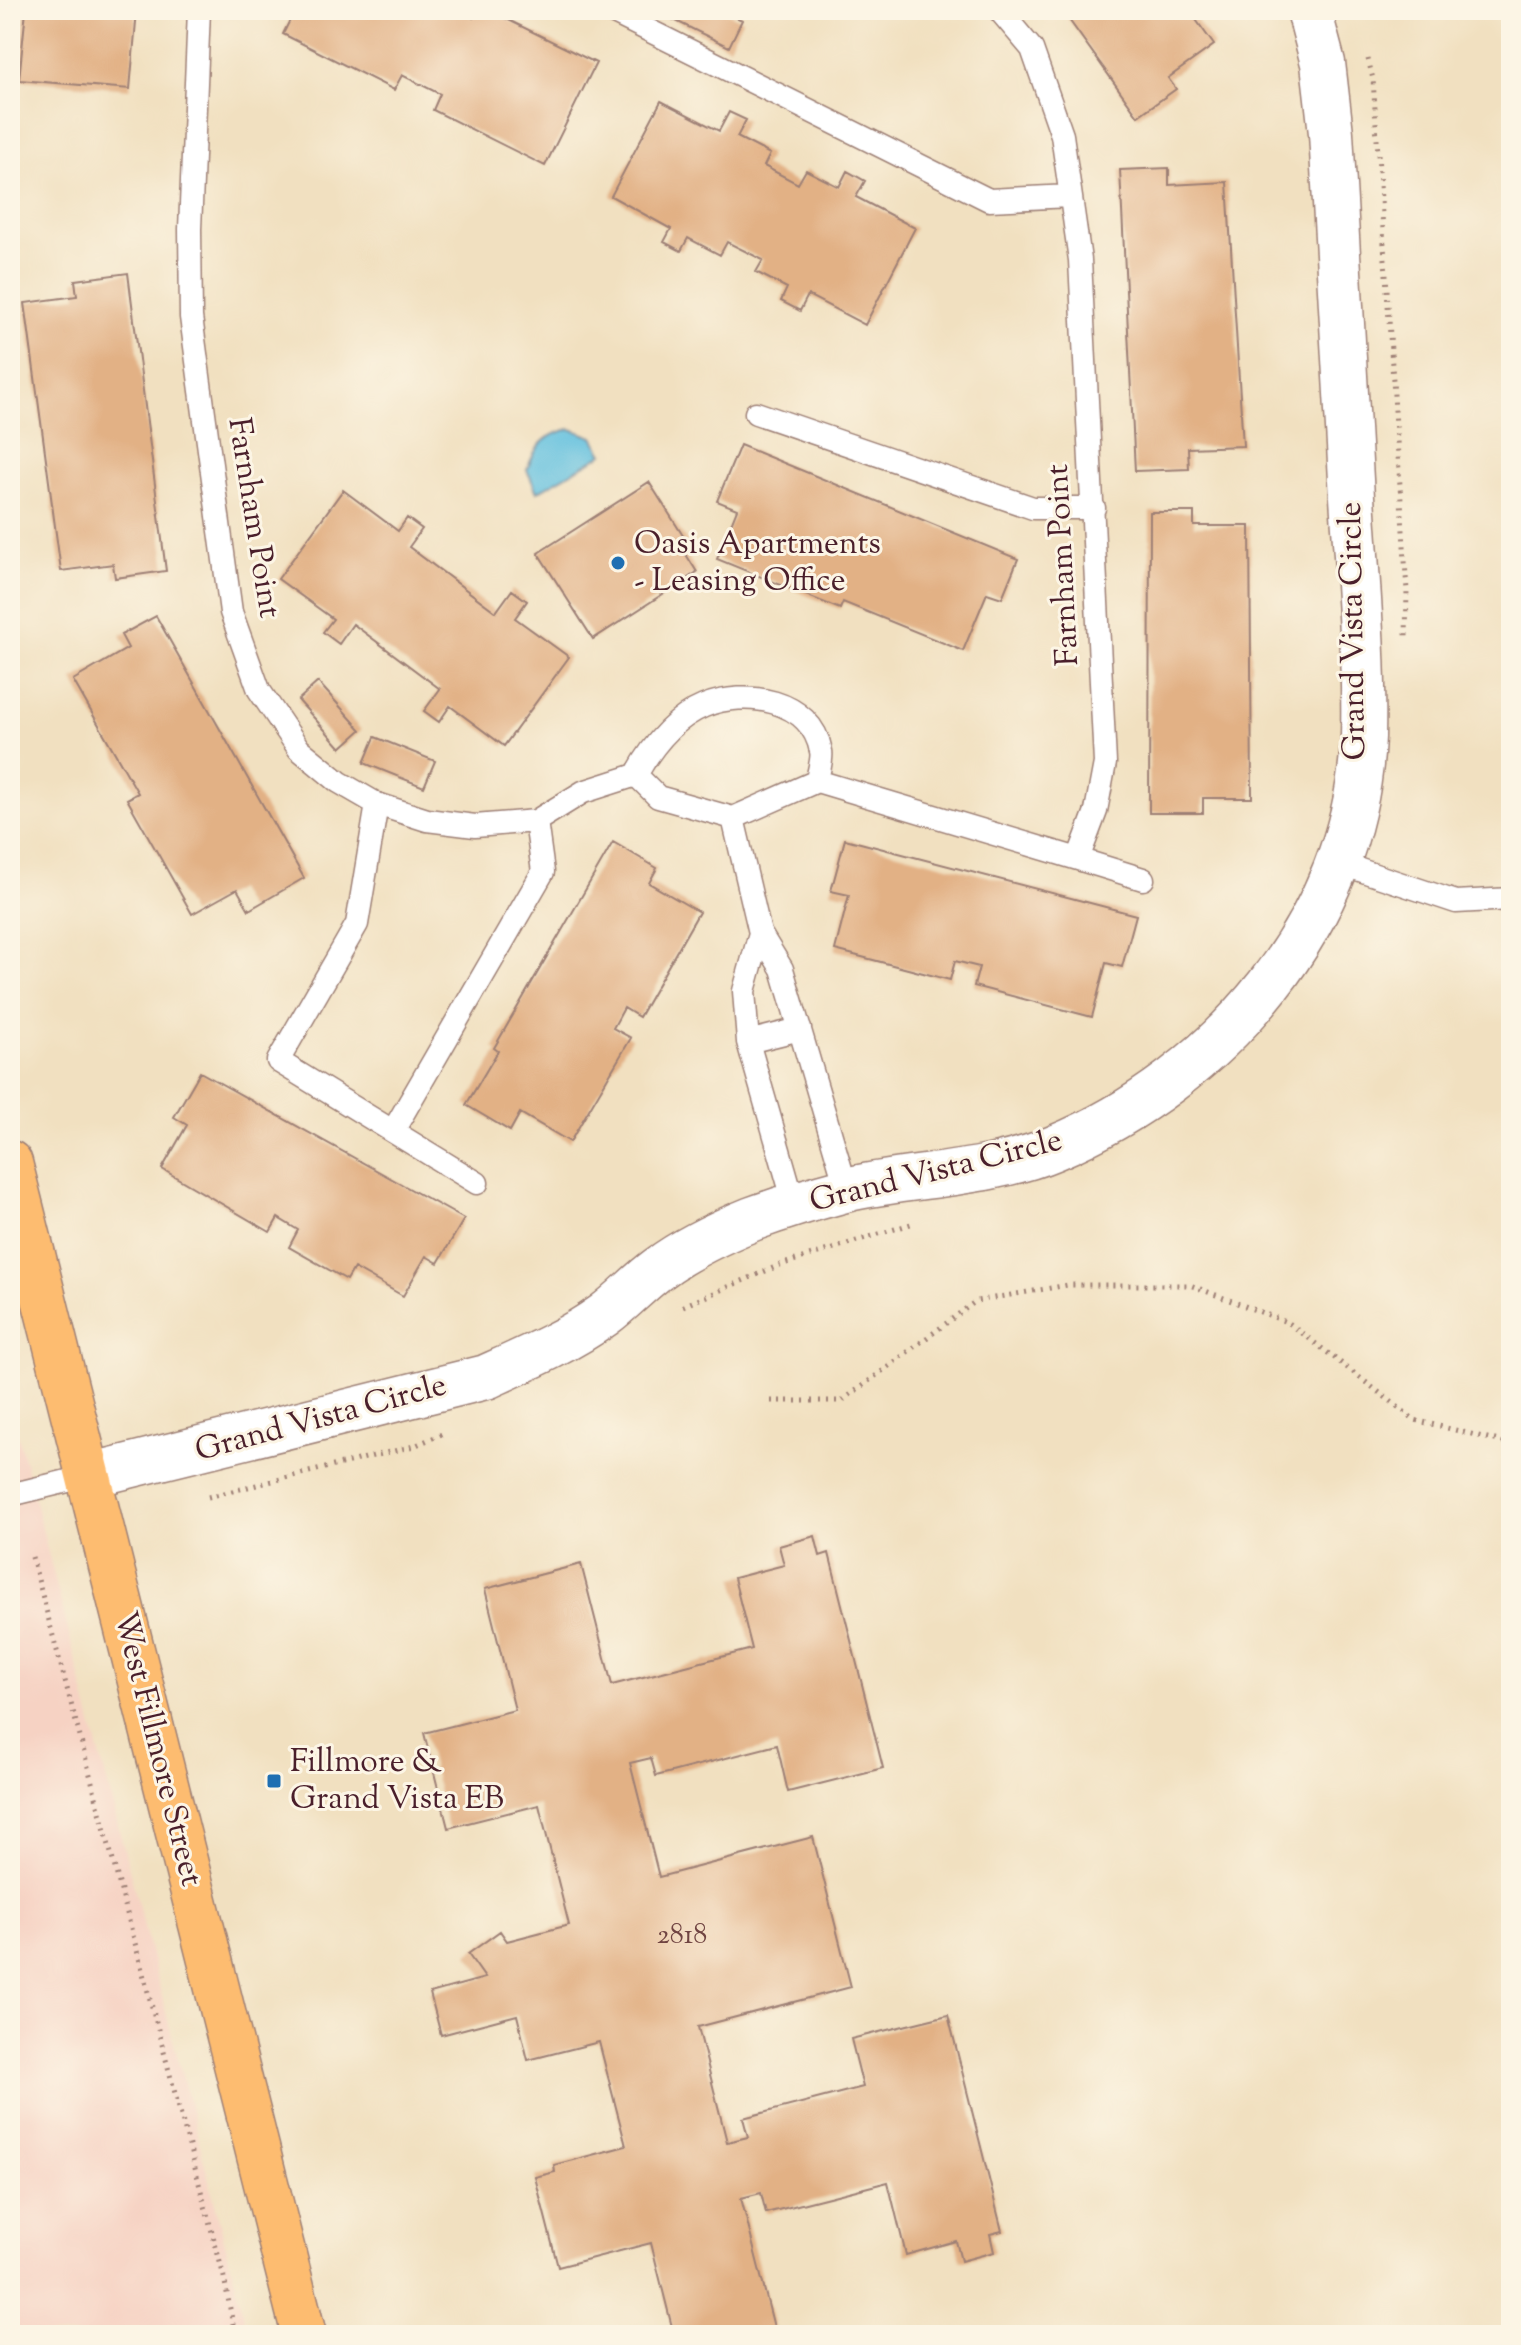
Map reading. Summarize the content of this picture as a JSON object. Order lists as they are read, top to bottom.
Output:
{
  "streets": {
    "main road": ["West Fillmore Street"],
    "street": ["Grand Vista Circle"],
    "lane": ["Farnham Point"]
  },
  "crossings": [
    ["Grand Vista Circle", "West Fillmore Street"]
  ],
  "places": {
    "other": ["Oasis Apartments - Leasing Office"],
    "transit": ["Fillmore & Grand Vista EB"]
  },
  "house_numbers": ["2818"]
}
